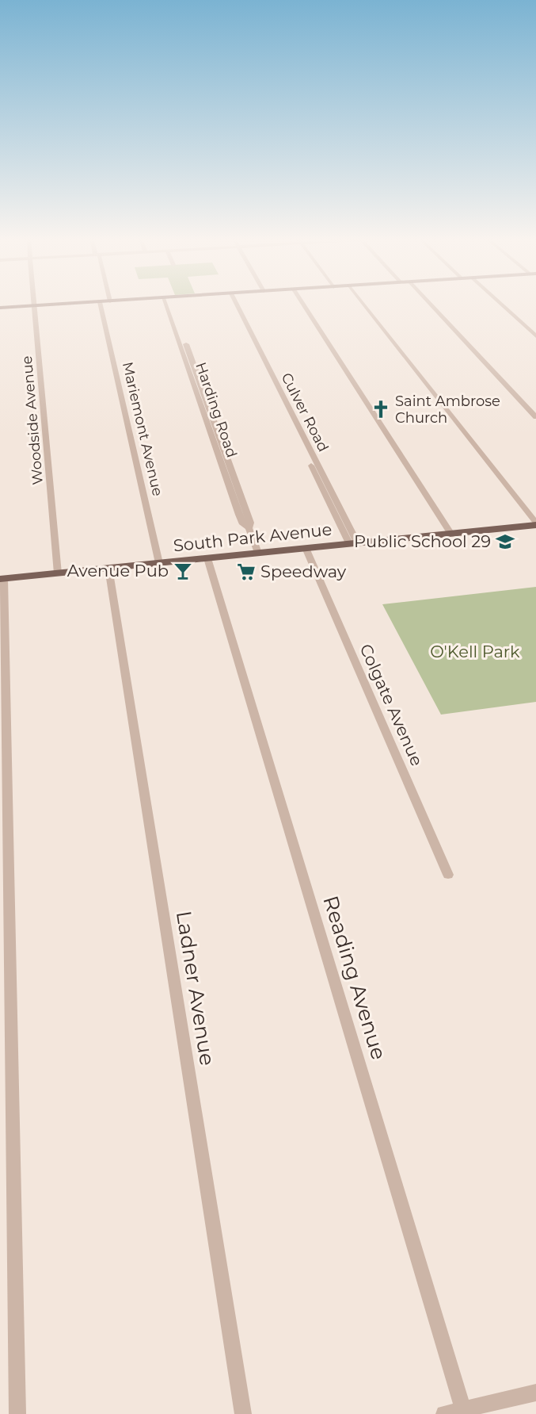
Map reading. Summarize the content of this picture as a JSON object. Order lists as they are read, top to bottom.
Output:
{
  "streets": {
    "main road": ["South Park Avenue"],
    "street": [
      "Harding Road",
      "Culver Road",
      "Woodside Avenue",
      "Mariemont Avenue",
      "Colgate Avenue",
      "Reading Avenue",
      "Ladner Avenue"
    ]
  },
  "crossings": [
    ["Harding Road", "South Park Avenue"],
    ["Culver Road", "South Park Avenue"],
    ["Woodside Avenue", "South Park Avenue"],
    ["Mariemont Avenue", "South Park Avenue"],
    ["South Park Avenue", "Colgate Avenue"],
    ["South Park Avenue", "Reading Avenue"],
    ["South Park Avenue", "Ladner Avenue"]
  ],
  "parks": ["O'Kell Park"],
  "places": {
    "church": ["Saint Ambrose Church"],
    "school or university": ["Public School 29"],
    "bar": ["Avenue Pub"],
    "supermarket": ["Speedway"]
  }
}
